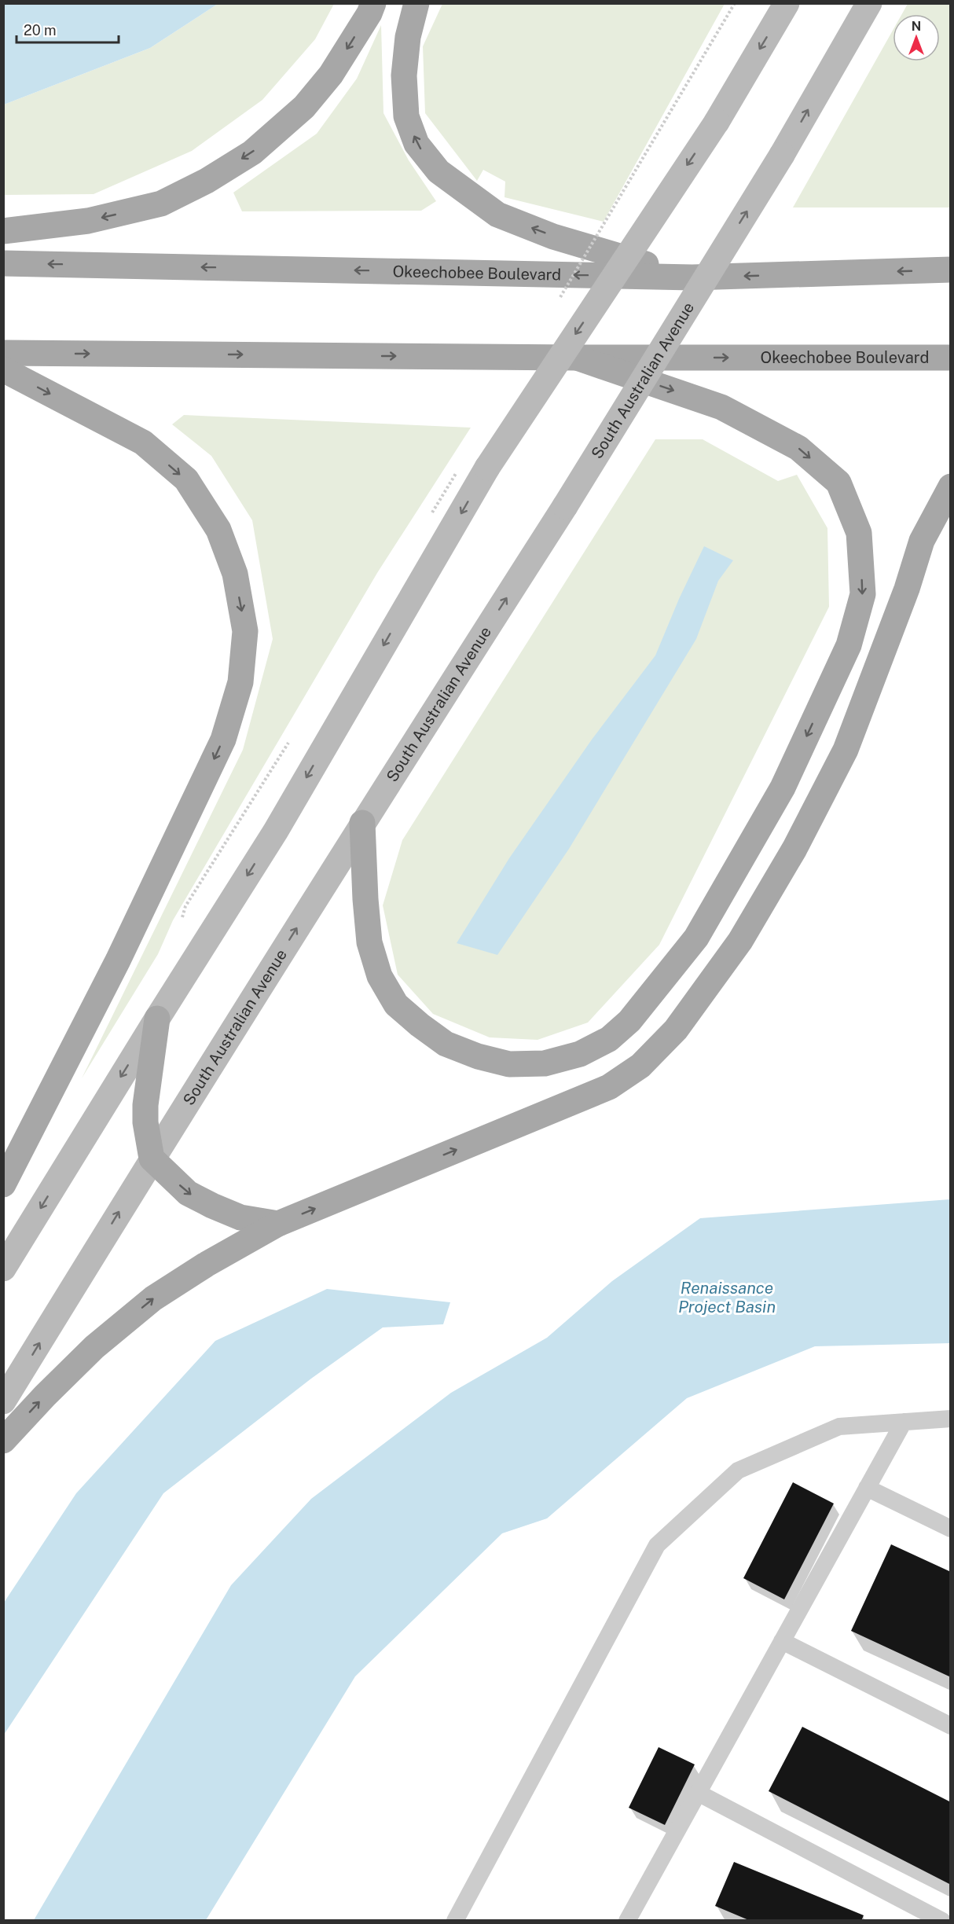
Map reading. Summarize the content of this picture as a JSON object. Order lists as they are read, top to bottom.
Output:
{
  "streets": {
    "main road": ["Okeechobee Boulevard", "South Australian Avenue"]
  },
  "water": ["Renaissance Project Basin"],
  "scale_bar": "20 m",
  "north": "top"
}
